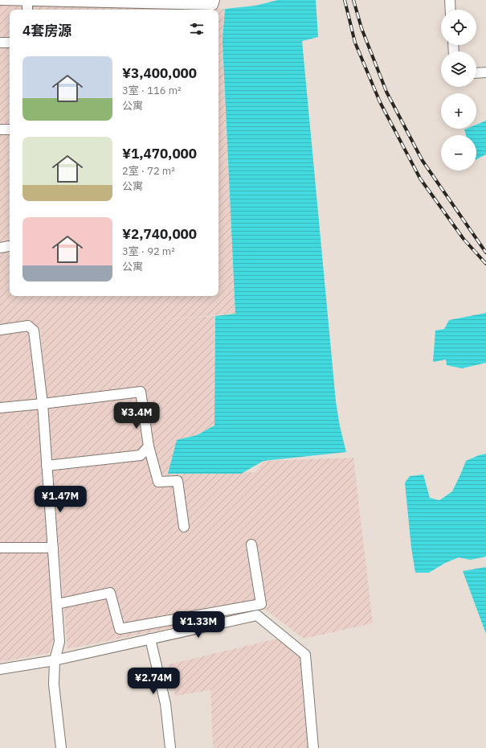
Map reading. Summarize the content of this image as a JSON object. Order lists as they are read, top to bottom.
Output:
{
  "page": {
    "map_buttons": ["+", "−"],
    "heading": "4套房源",
    "list": [
      {
        "name": "¥3,400,000",
        "note": "3室 · 116 m² · 公寓"
      },
      {
        "name": "¥1,470,000",
        "note": "2室 · 72 m² · 公寓"
      },
      {
        "name": "¥2,740,000",
        "note": "3室 · 92 m² · 公寓"
      }
    ],
    "price": [
      "¥3.4M",
      "¥1.47M",
      "¥1.33M",
      "¥2.74M"
    ]
  }
}
